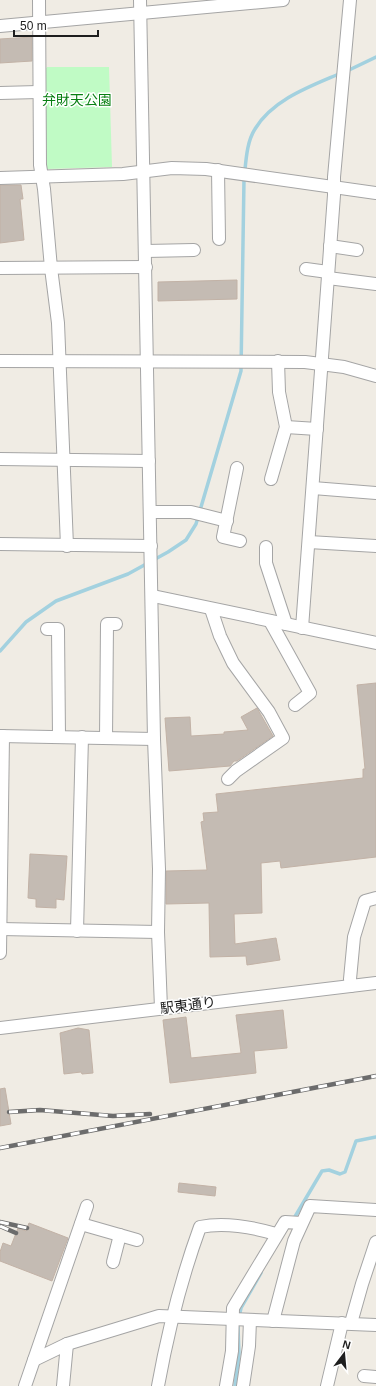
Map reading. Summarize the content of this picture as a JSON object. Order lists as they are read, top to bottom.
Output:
{
  "streets": {
    "street": ["駅東通り"]
  },
  "parks": ["弁財天公園"],
  "scale_bar": "50 m",
  "north": "top"
}
